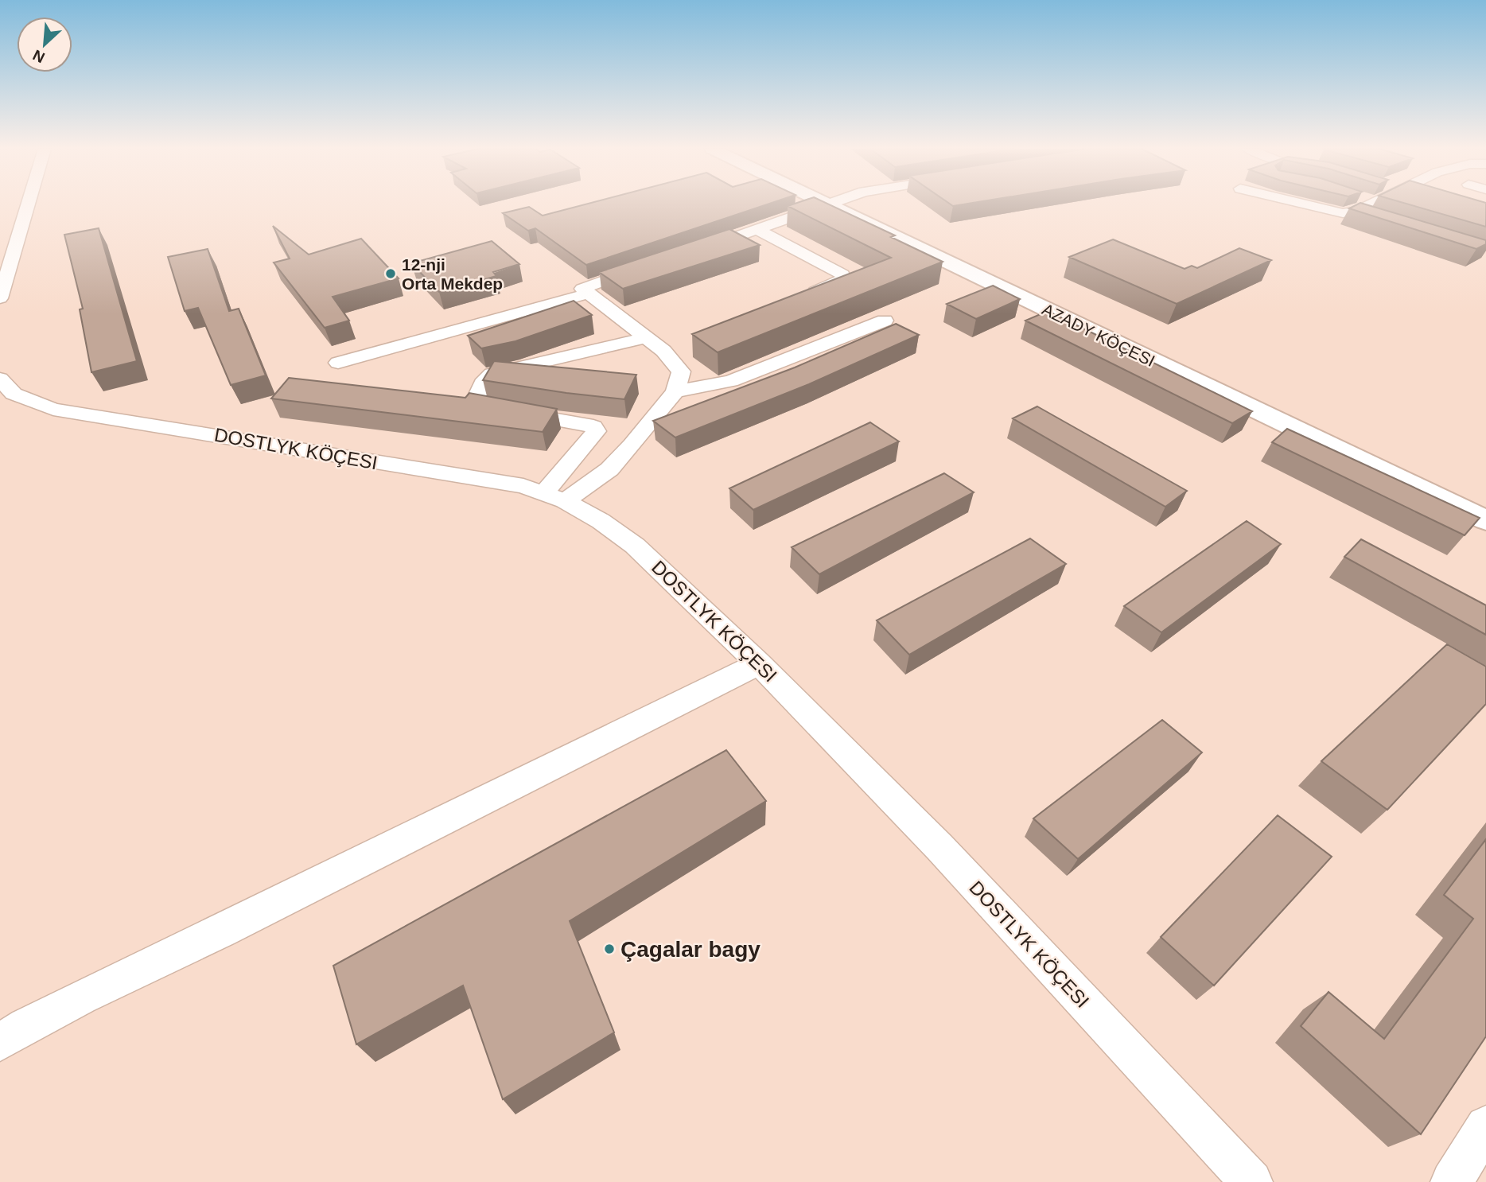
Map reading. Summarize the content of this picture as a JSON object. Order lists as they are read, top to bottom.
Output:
{
  "streets": {
    "main road": ["AZADY KÖÇESI"],
    "street": ["DOSTLYK KÖÇESI"]
  },
  "places": ["12-nji Orta Mekdep", "Çagalar bagy"],
  "north": "bottom left"
}
